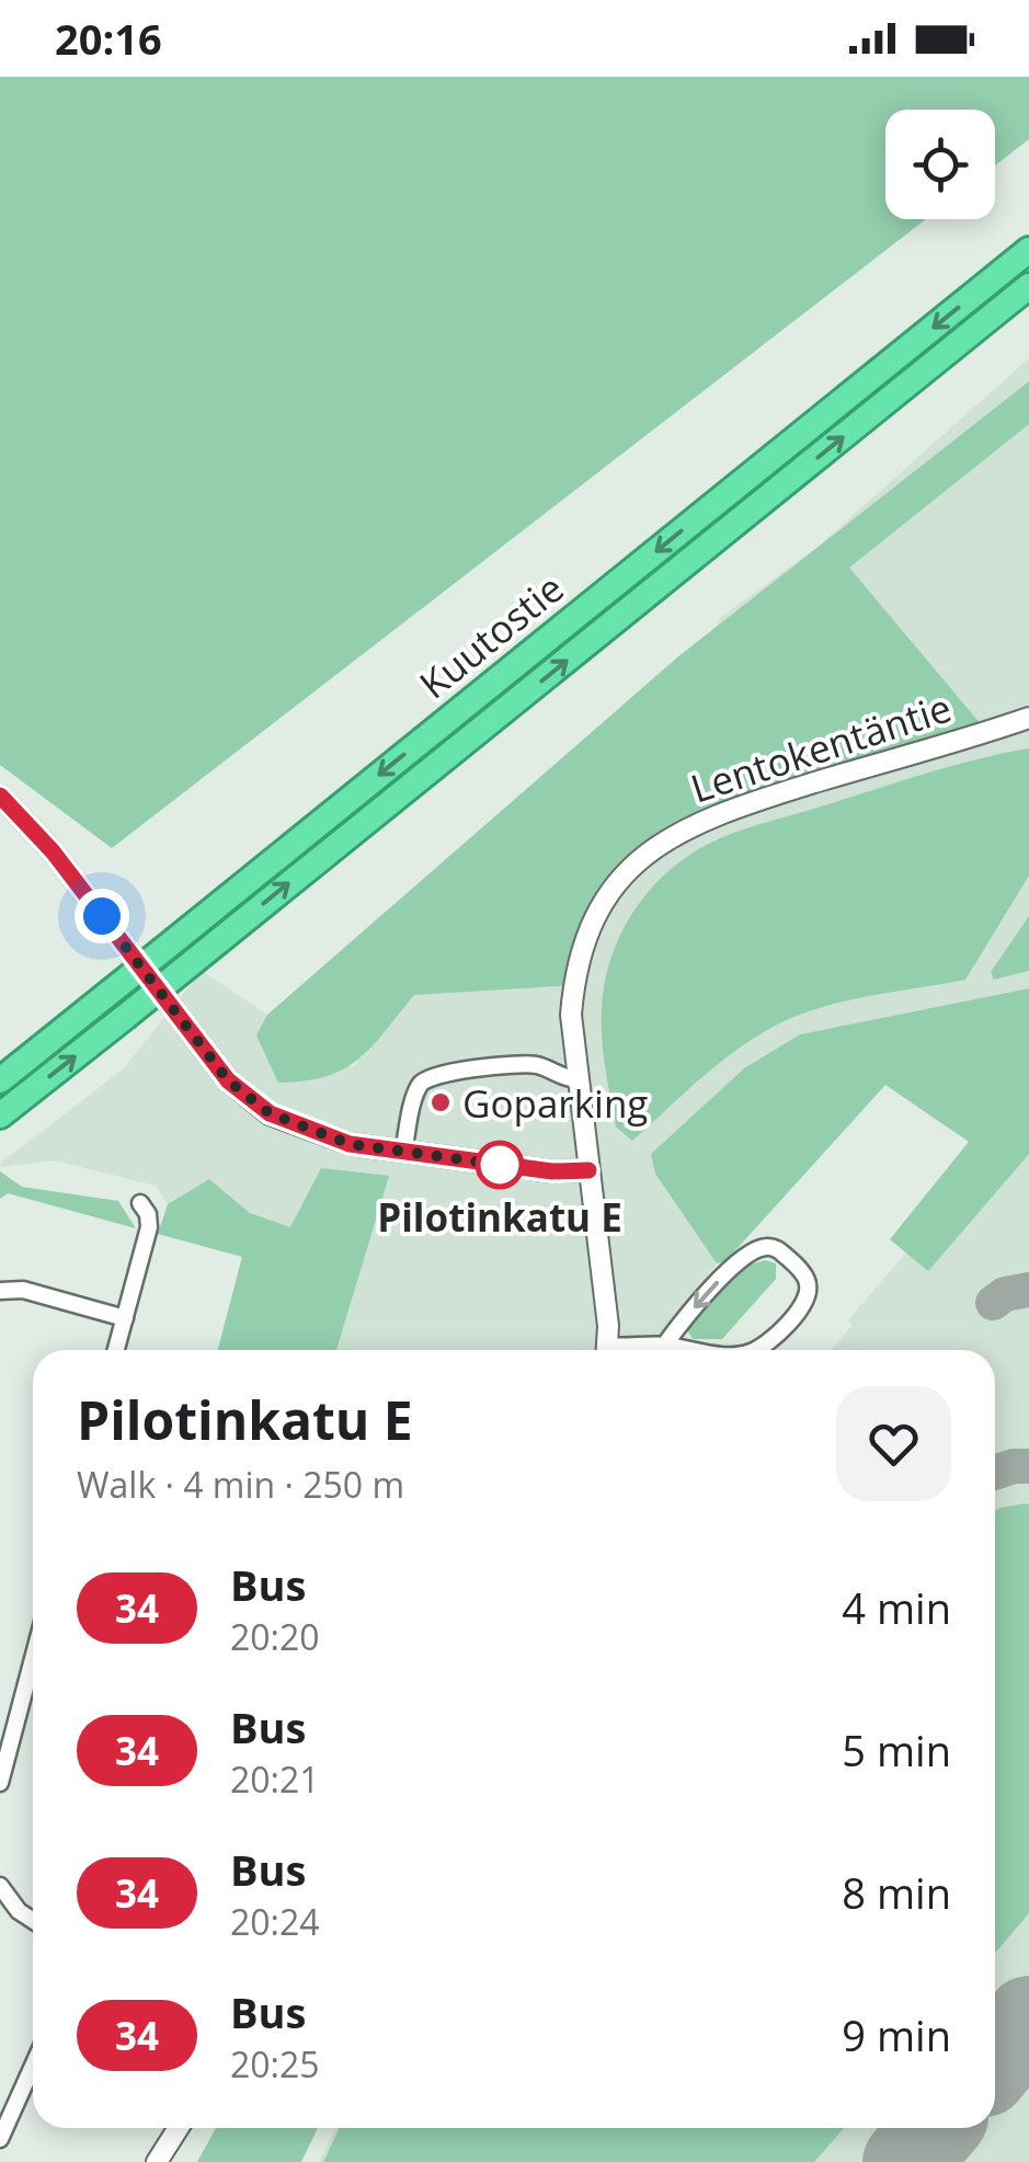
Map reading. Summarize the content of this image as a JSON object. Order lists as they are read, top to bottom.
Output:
{
  "streets": {
    "highway": ["Kuutostie"],
    "street": ["Lentokentäntie"]
  },
  "places": ["Goparking", "Pilotinkatu E"],
  "lines": ["bus line 34"],
  "page": {
    "status": "20:16",
    "heading": ["Pilotinkatu E", "Walk · 4 min · 250 m"],
    "list": [
      {
        "mark": "34",
        "name": "Bus",
        "note": "20:20",
        "value": "4 min"
      },
      {
        "mark": "34",
        "name": "Bus",
        "note": "20:21",
        "value": "5 min"
      },
      {
        "mark": "34",
        "name": "Bus",
        "note": "20:24",
        "value": "8 min"
      },
      {
        "mark": "34",
        "name": "Bus",
        "note": "20:25",
        "value": "9 min"
      }
    ]
  }
}
